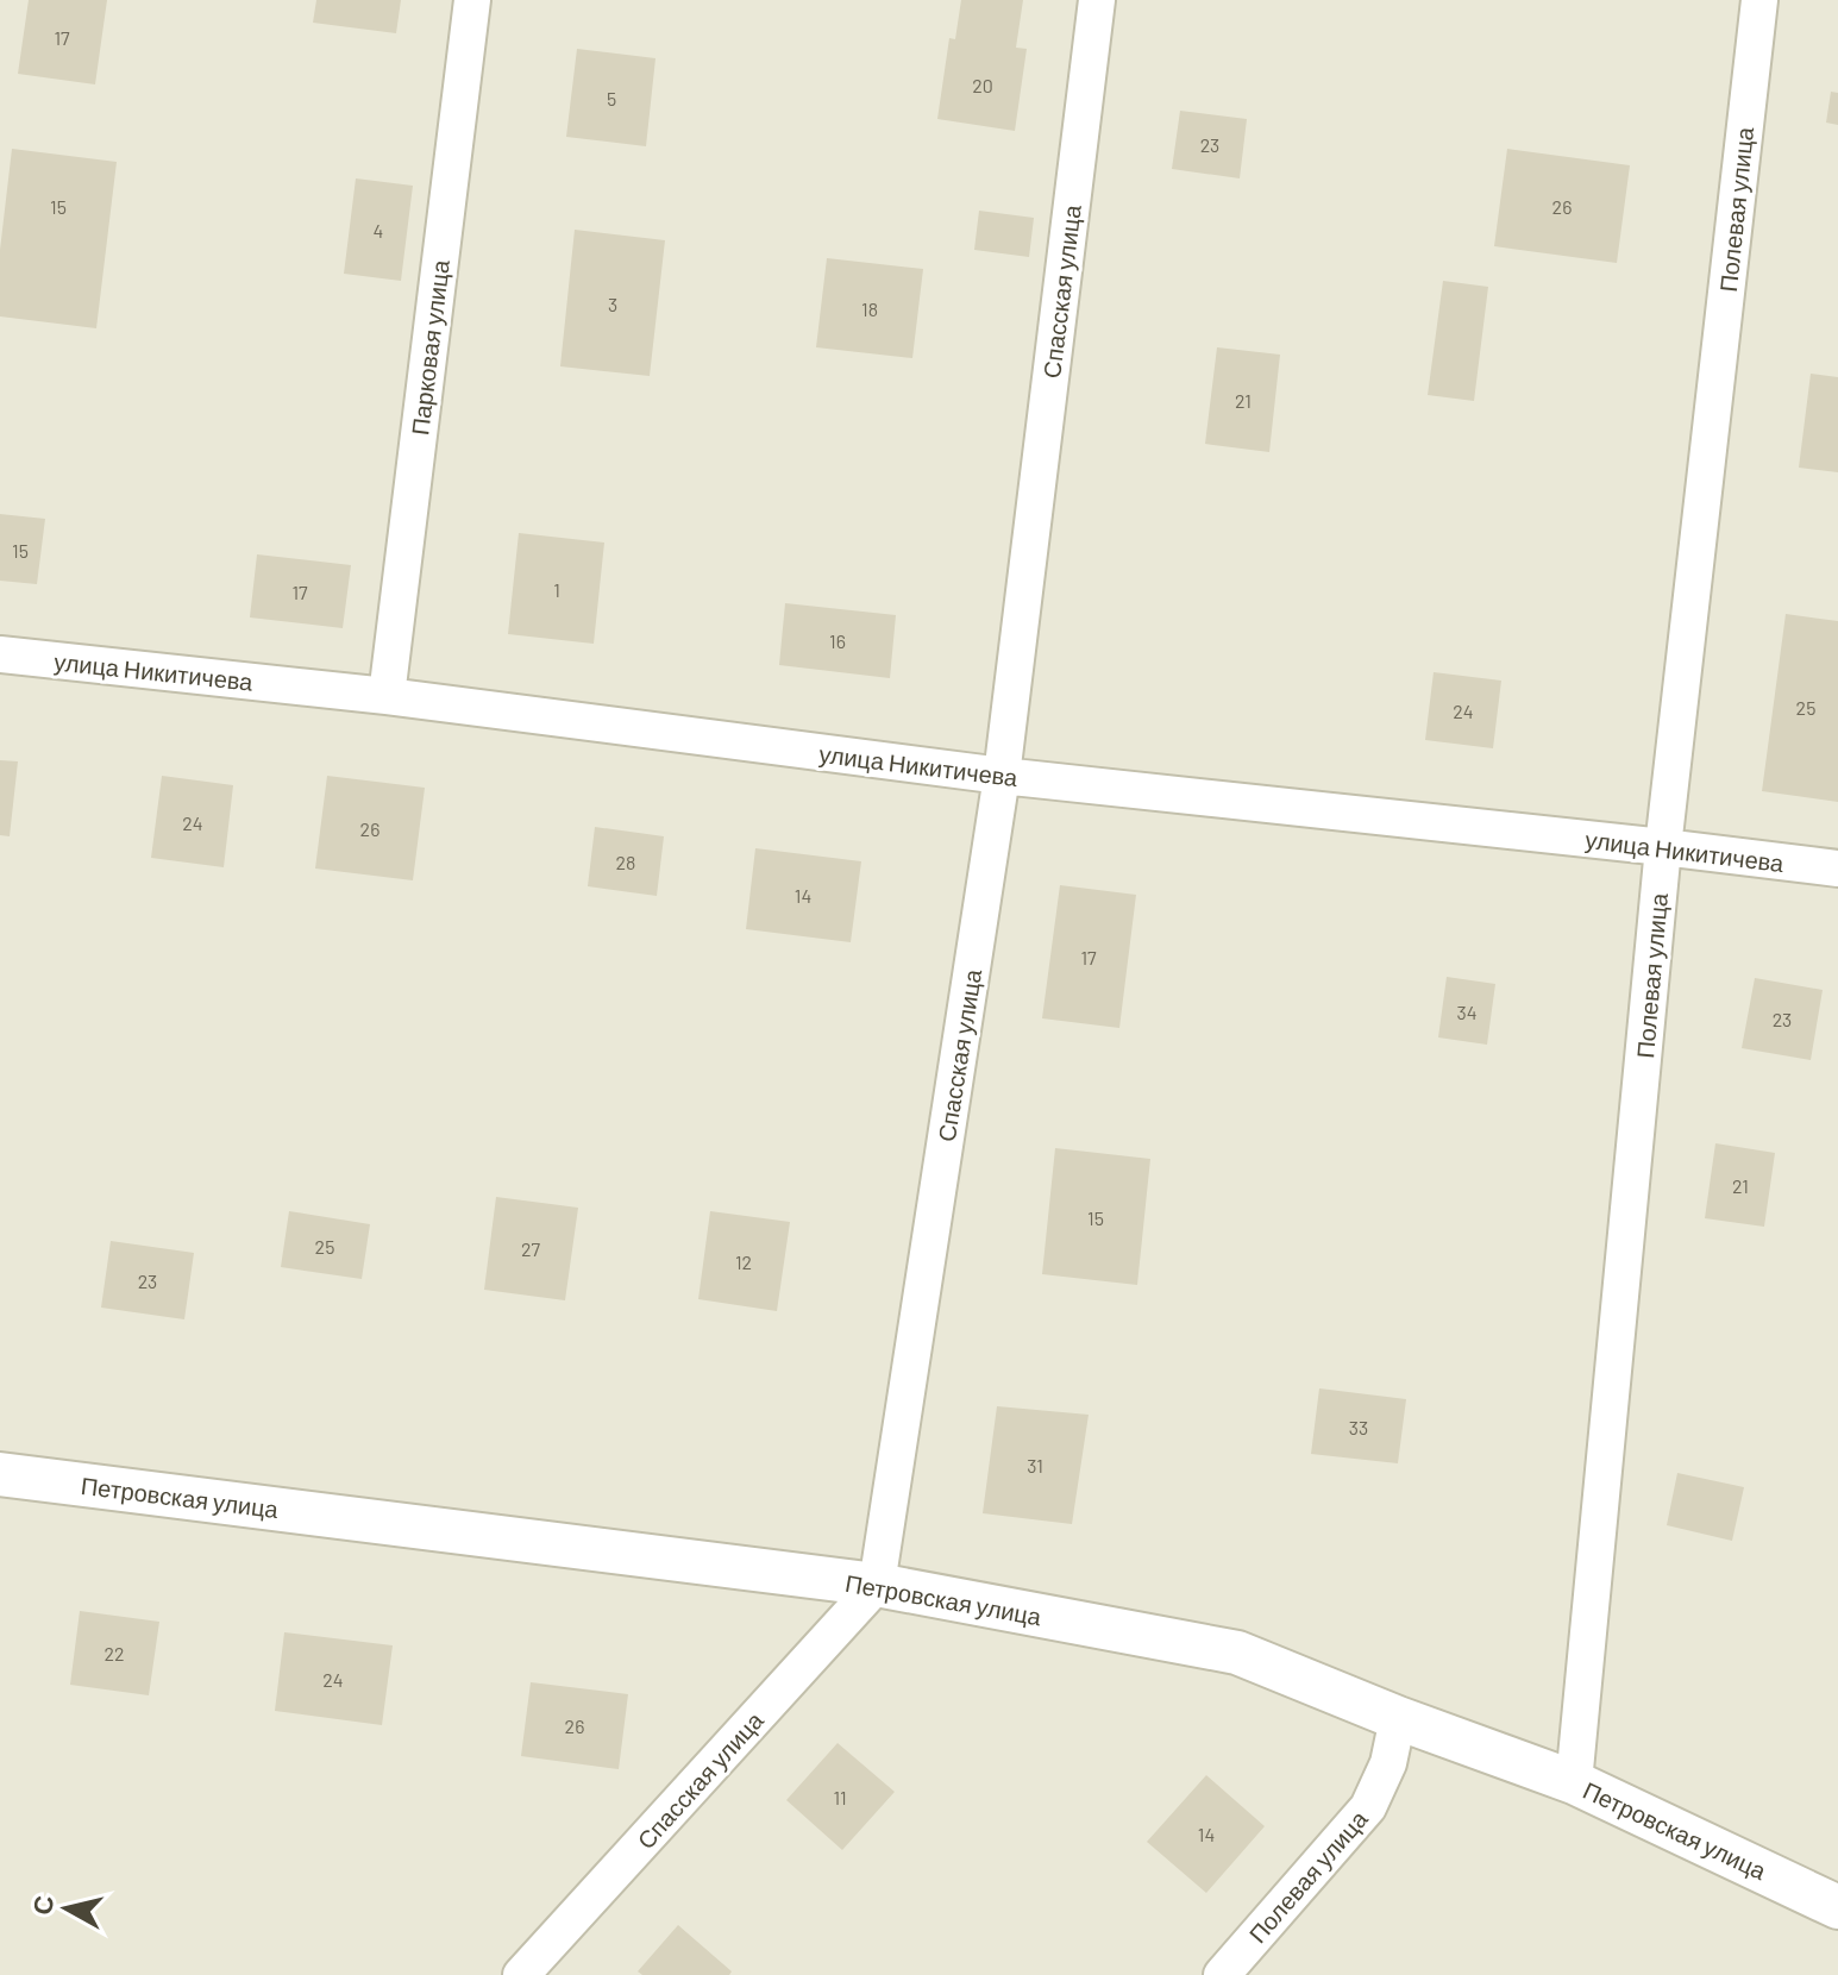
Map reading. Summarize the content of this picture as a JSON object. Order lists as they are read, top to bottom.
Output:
{
  "streets": {
    "street": [
      "Полевая улица",
      "Спасская улица",
      "Парковая улица",
      "улица Никитичева",
      "Петровская улица"
    ]
  },
  "crossings": [
    ["Полевая улица", "улица Никитичева"],
    ["Полевая улица", "Петровская улица"],
    ["Спасская улица", "улица Никитичева"],
    ["Спасская улица", "Петровская улица"],
    ["Парковая улица", "улица Никитичева"]
  ],
  "house_numbers": [
    "17",
    "20",
    "5",
    "23",
    "15",
    "26",
    "4",
    "3",
    "18",
    "21",
    "15",
    "1",
    "17",
    "16",
    "25",
    "24",
    "24",
    "26",
    "28",
    "14",
    "17",
    "34",
    "23",
    "21",
    "15",
    "25",
    "27",
    "12",
    "23",
    "33",
    "31",
    "22",
    "24",
    "26",
    "11",
    "14"
  ],
  "north": "left"
}
